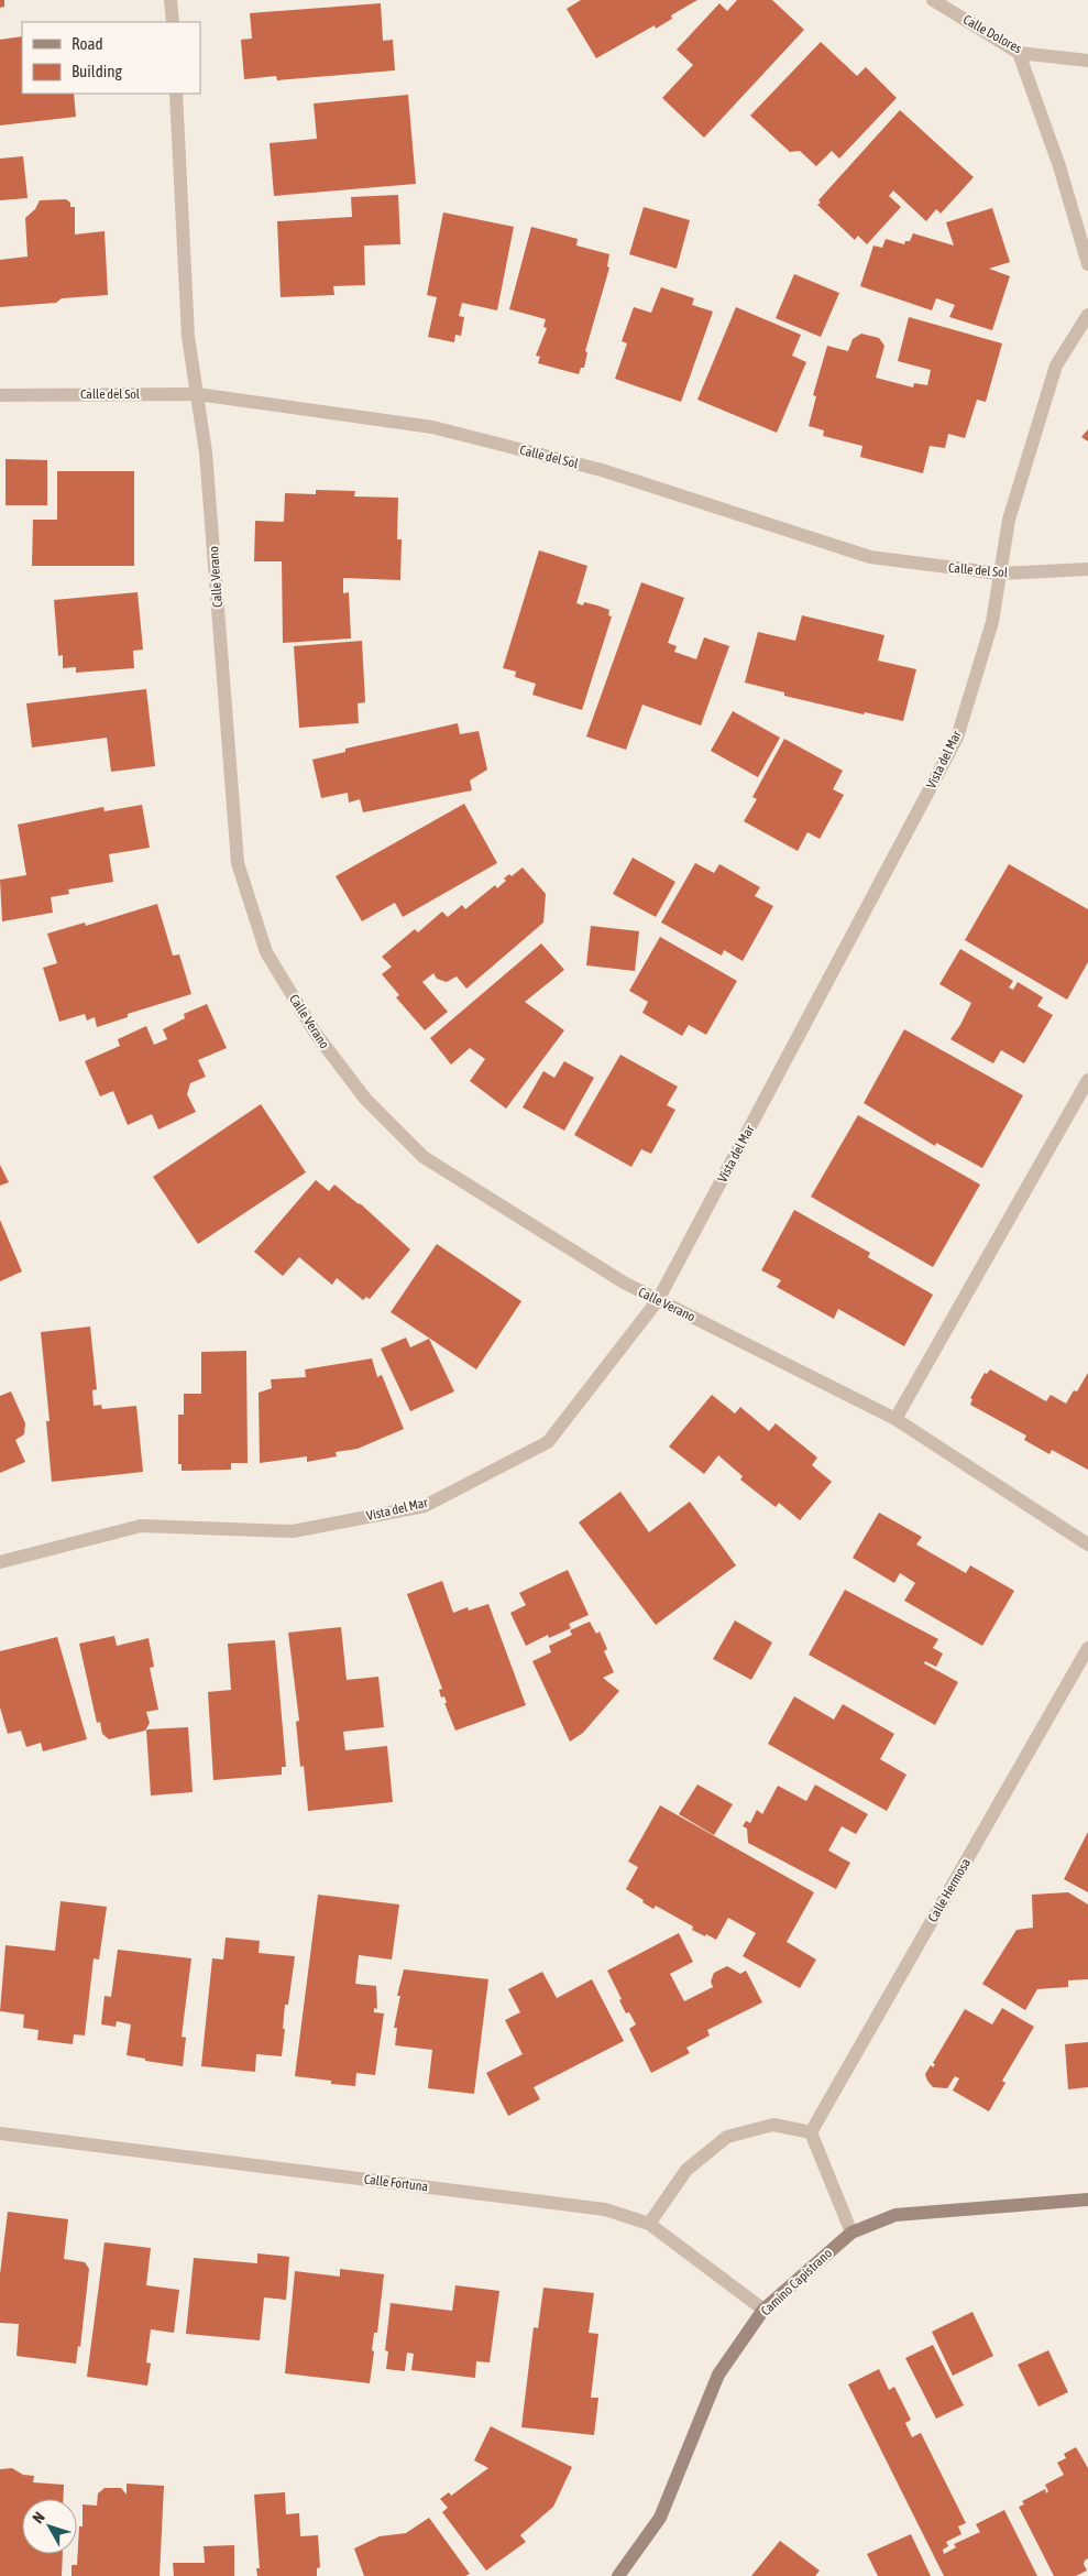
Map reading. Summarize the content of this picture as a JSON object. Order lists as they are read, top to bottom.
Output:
{
  "streets": {
    "main road": ["Camino Capistrano"],
    "street": [
      "Calle Dolores",
      "Calle del Sol",
      "Calle Verano",
      "Vista del Mar",
      "Calle Hermosa",
      "Calle Fortuna"
    ]
  },
  "crossings": [
    ["Calle del Sol", "Calle Verano"],
    ["Calle del Sol", "Vista del Mar"],
    ["Calle Verano", "Vista del Mar"],
    ["Calle Hermosa", "Calle Fortuna"],
    ["Calle Hermosa", "Camino Capistrano"],
    ["Calle Fortuna", "Camino Capistrano"]
  ],
  "legend": ["Road", "Building"],
  "north": "top left"
}
